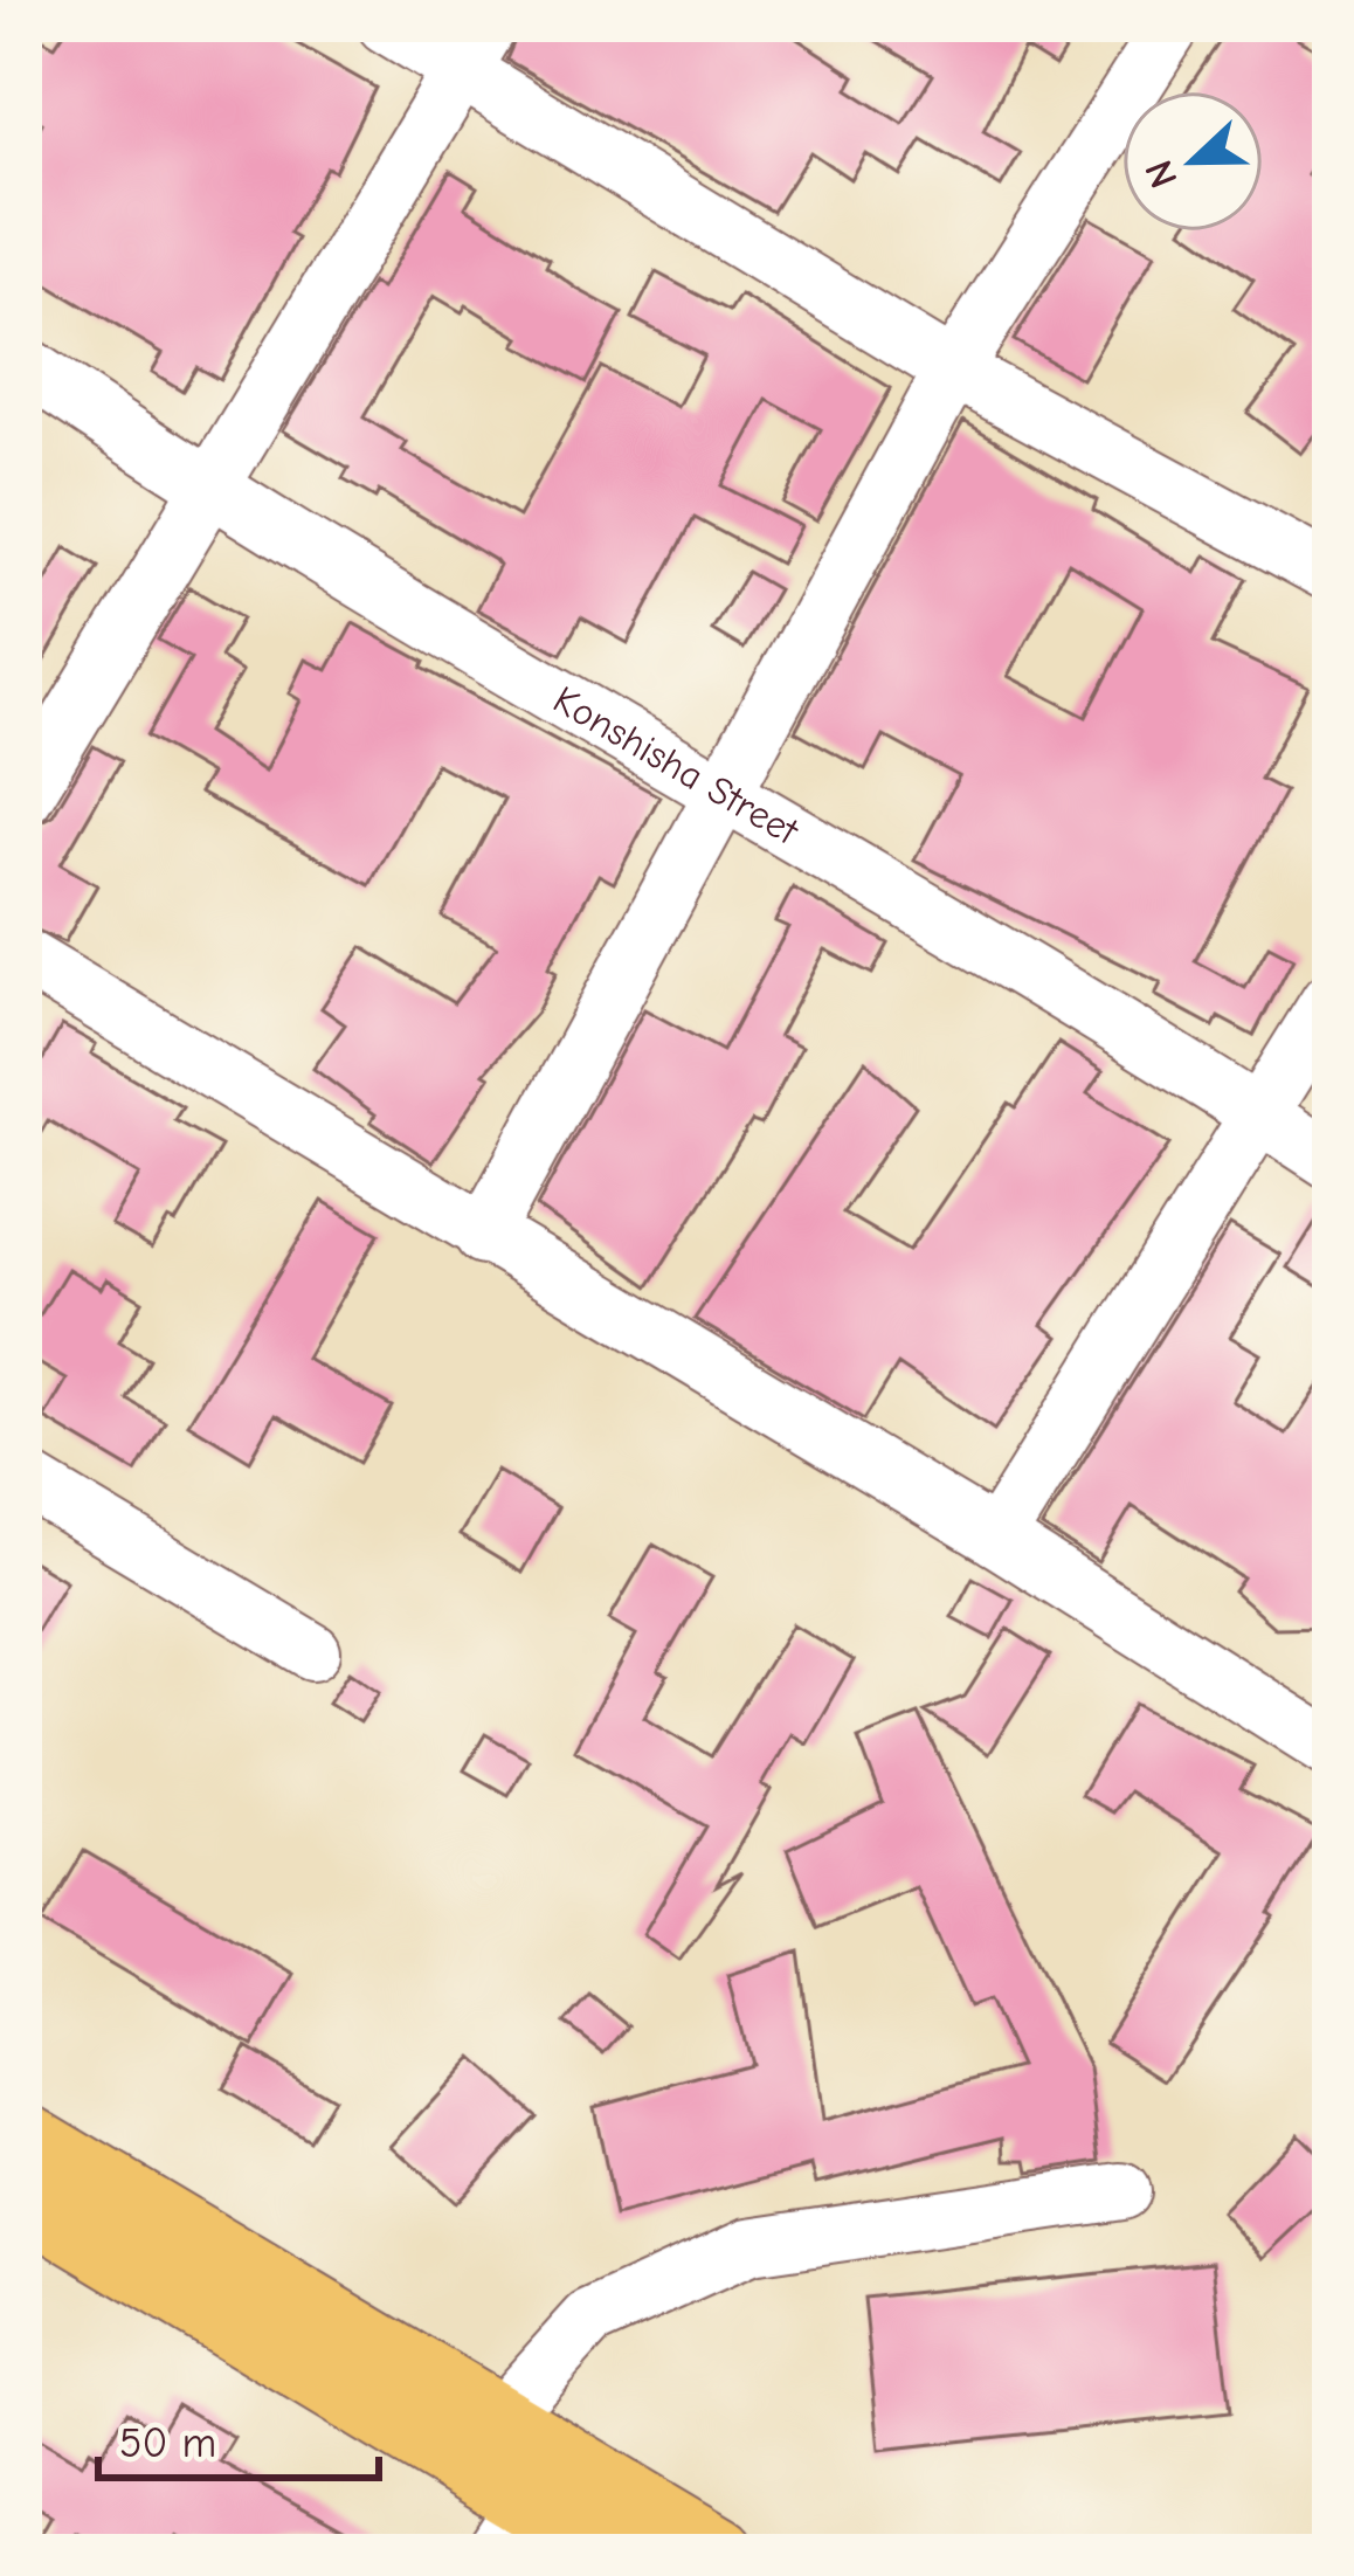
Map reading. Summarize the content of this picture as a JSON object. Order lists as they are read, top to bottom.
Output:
{
  "streets": {
    "street": ["Konshisha Street"]
  },
  "scale_bar": "50 m",
  "north": "left"
}
